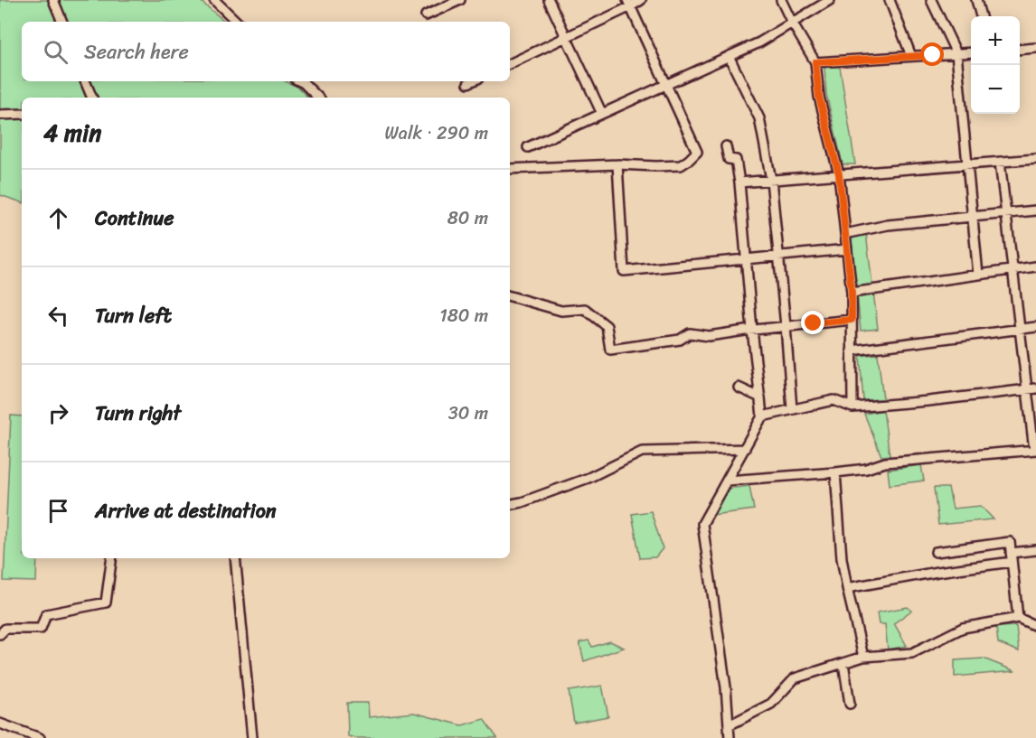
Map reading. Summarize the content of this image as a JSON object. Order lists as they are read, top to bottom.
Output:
{
  "page": {
    "map_buttons": ["+", "−"],
    "search": "Search here",
    "heading": ["4 min", "Walk · 290 m"],
    "list": [
      ["Continue", "80 m"],
      ["Turn left", "180 m"],
      ["Turn right", "30 m"],
      "Arrive at destination"
    ]
  }
}
